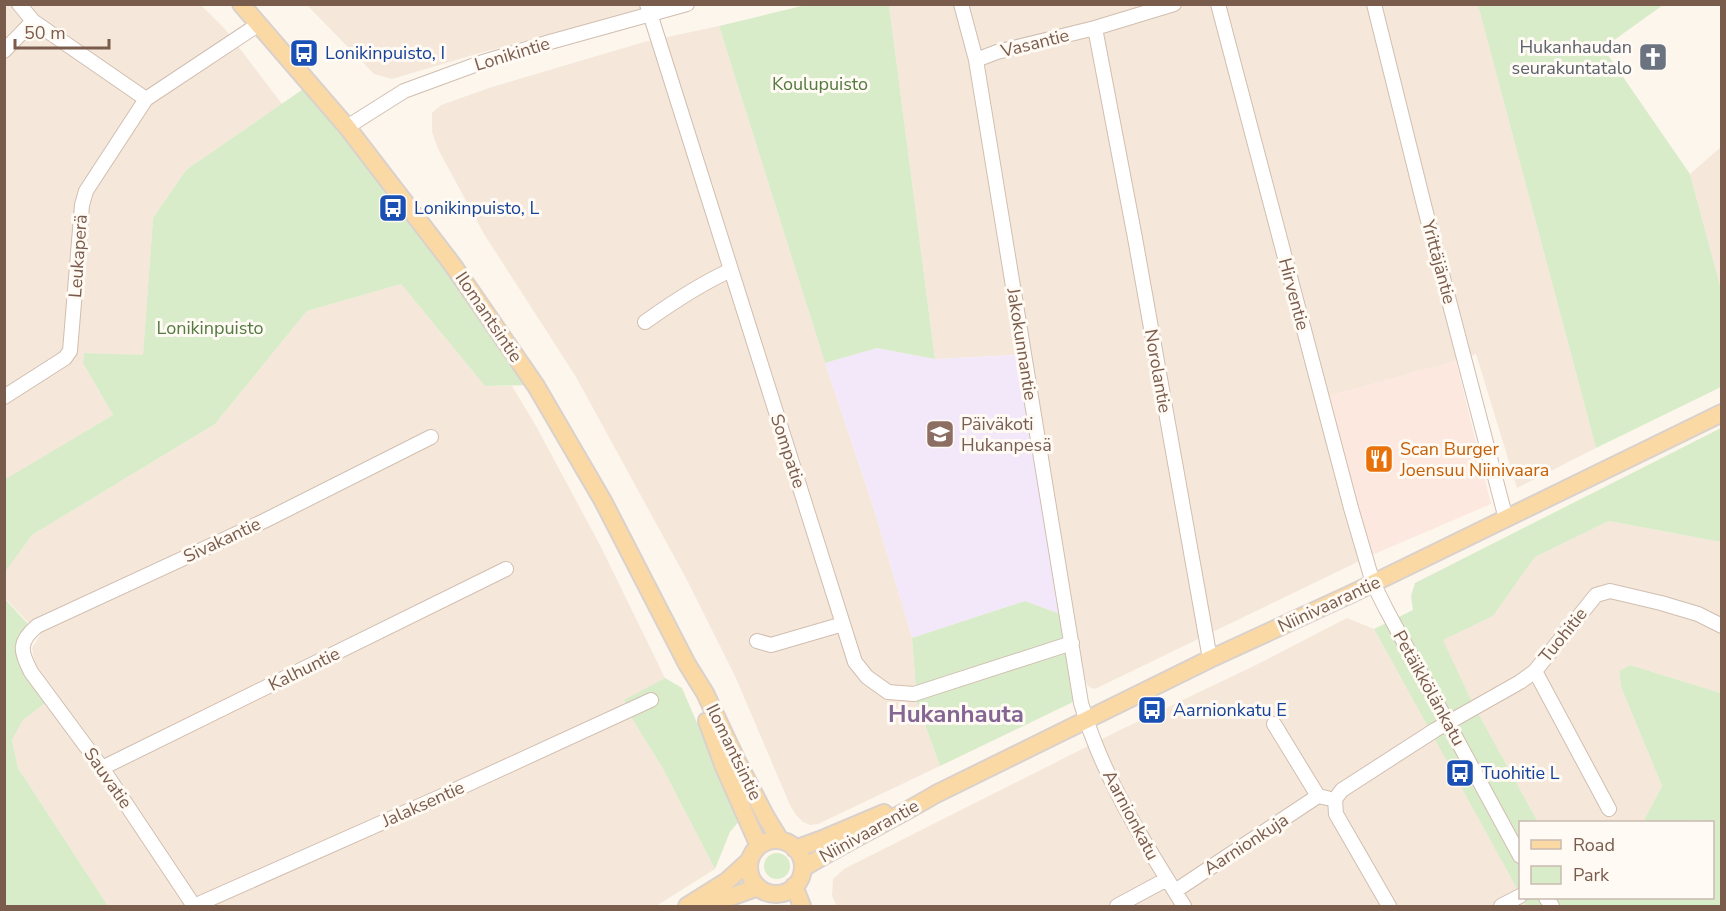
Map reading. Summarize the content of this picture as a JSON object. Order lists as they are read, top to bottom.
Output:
{
  "streets": {
    "main road": ["Ilomantsintie", "Niinivaarantie"],
    "street": [
      "Vasantie",
      "Lonikintie",
      "Leukaperä",
      "Yrittäjäntie",
      "Hirventie",
      "Jakokunnantie",
      "Norolantie",
      "Sompatie",
      "Sivakantie",
      "Tuohitie",
      "Kalhuntie",
      "Petäikkölänkatu",
      "Sauvatie",
      "Jalaksentie",
      "Aarnionkatu",
      "Aarnionkuja"
    ]
  },
  "crossings": [
    ["Vasantie", "Jakokunnantie"],
    ["Vasantie", "Norolantie"],
    ["Lonikintie", "Ilomantsintie"],
    ["Lonikintie", "Sompatie"],
    ["Yrittäjäntie", "Niinivaarantie"],
    ["Hirventie", "Niinivaarantie"],
    ["Hirventie", "Petäikkölänkatu"],
    ["Ilomantsintie", "Niinivaarantie"],
    ["Jakokunnantie", "Sompatie"],
    ["Jakokunnantie", "Niinivaarantie"],
    ["Jakokunnantie", "Aarnionkatu"],
    ["Norolantie", "Niinivaarantie"],
    ["Sivakantie", "Sauvatie"],
    ["Niinivaarantie", "Petäikkölänkatu"],
    ["Niinivaarantie", "Aarnionkatu"],
    ["Tuohitie", "Petäikkölänkatu"],
    ["Kalhuntie", "Sauvatie"],
    ["Sauvatie", "Jalaksentie"],
    ["Aarnionkatu", "Aarnionkuja"]
  ],
  "districts": ["Hukanhauta"],
  "parks": ["Koulupuisto", "Lonikinpuisto"],
  "places": {
    "bus stop": [
      "Lonikinpuisto, I",
      "Lonikinpuisto, L",
      "Aarnionkatu E",
      "Tuohitie L"
    ],
    "church": ["Hukanhaudan seurakuntatalo"],
    "school or university": ["Päiväkoti Hukanpesä"],
    "restaurant": ["Scan Burger Joensuu Niinivaara"]
  },
  "legend": ["Road", "Park"],
  "scale_bar": "50 m"
}
